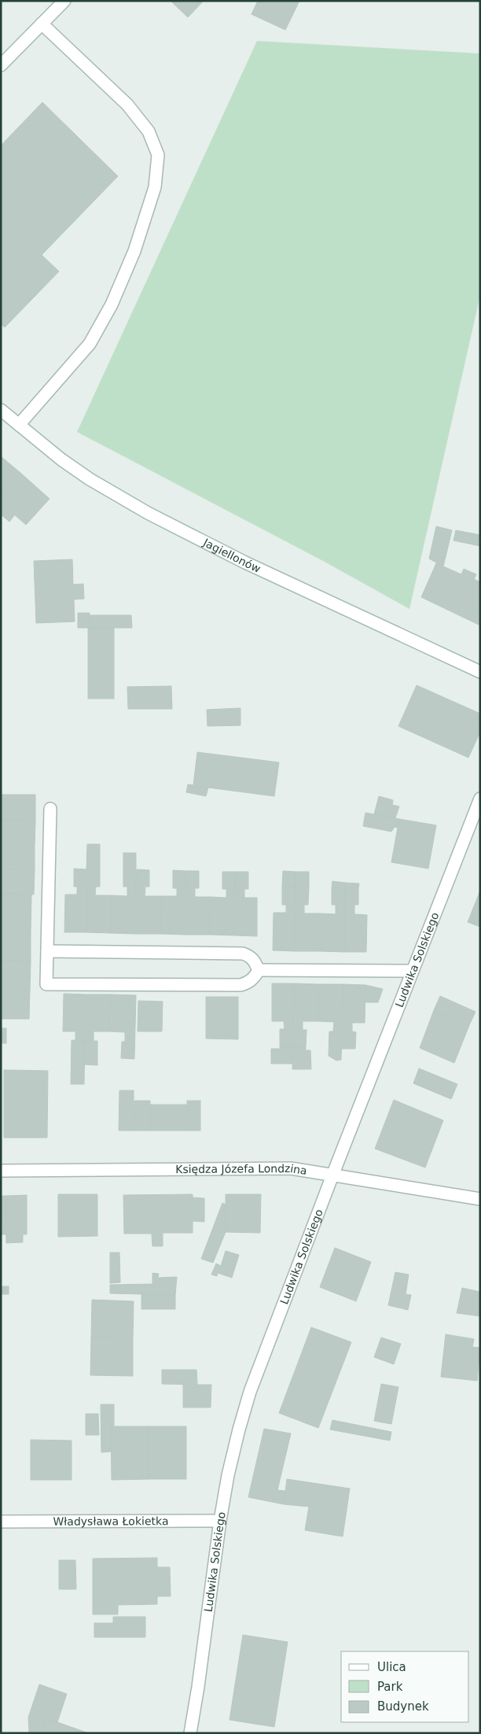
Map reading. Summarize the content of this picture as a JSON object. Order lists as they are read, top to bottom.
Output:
{
  "streets": {
    "street": [
      "Jagiellonów",
      "Ludwika Solskiego",
      "Księdza Józefa Londzina",
      "Władysława Łokietka"
    ]
  },
  "crossings": [
    ["Ludwika Solskiego", "Księdza Józefa Londzina"],
    ["Ludwika Solskiego", "Władysława Łokietka"]
  ],
  "legend": ["Ulica", "Park", "Budynek"]
}
